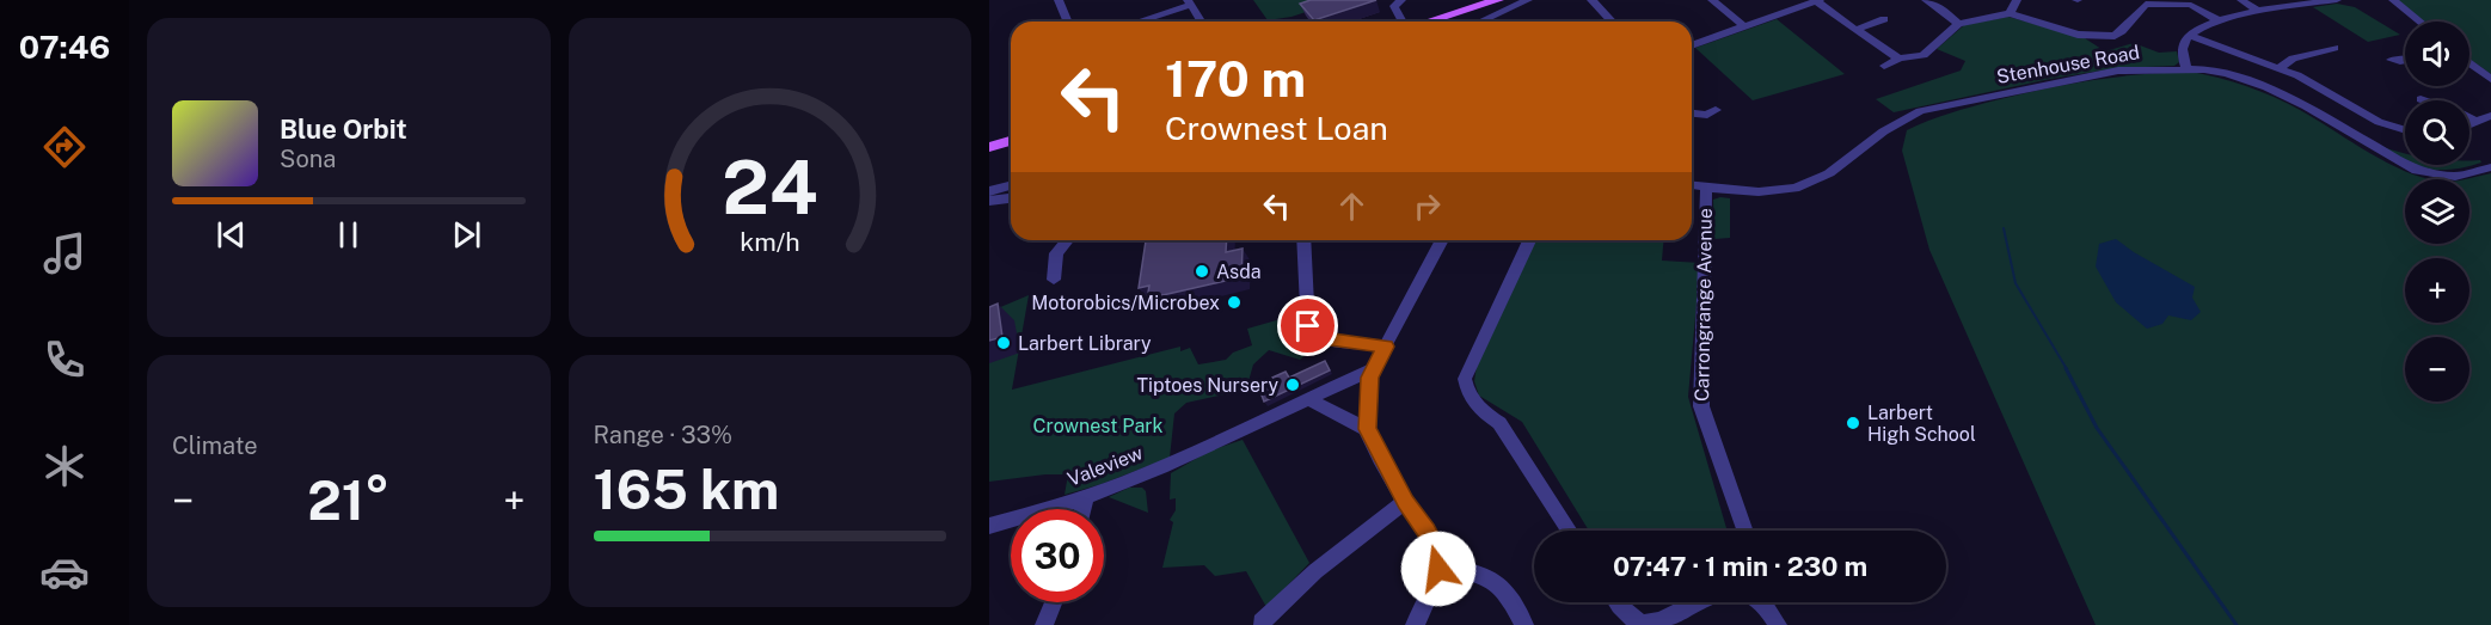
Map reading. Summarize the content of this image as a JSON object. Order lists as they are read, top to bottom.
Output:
{
  "streets": {
    "street": ["Stenhouse Road", "Carrongrange Avenue", "Valeview"]
  },
  "crossings": [
    ["Stenhouse Road", "Carrongrange Avenue"]
  ],
  "parks": ["Crownest Park"],
  "places": [
    "Asda",
    "Motorobics/Microbex",
    "Larbert Library",
    "Tiptoes Nursery",
    "Larbert High School"
  ],
  "page": {
    "tabs": "07:46",
    "map_buttons": ["+", "−"],
    "turn": ["170 m", "Crownest Loan"],
    "song": ["Blue Orbit", "Sona"],
    "tile": [
      "Climate",
      ["Range · 33%", "165 km"]
    ],
    "heat": ["−", "21°", "+"],
    "limit": "30",
    "trip": "07:47 · 1 min · 230 m",
    "gauge": ["24", "km/h"]
  }
}
